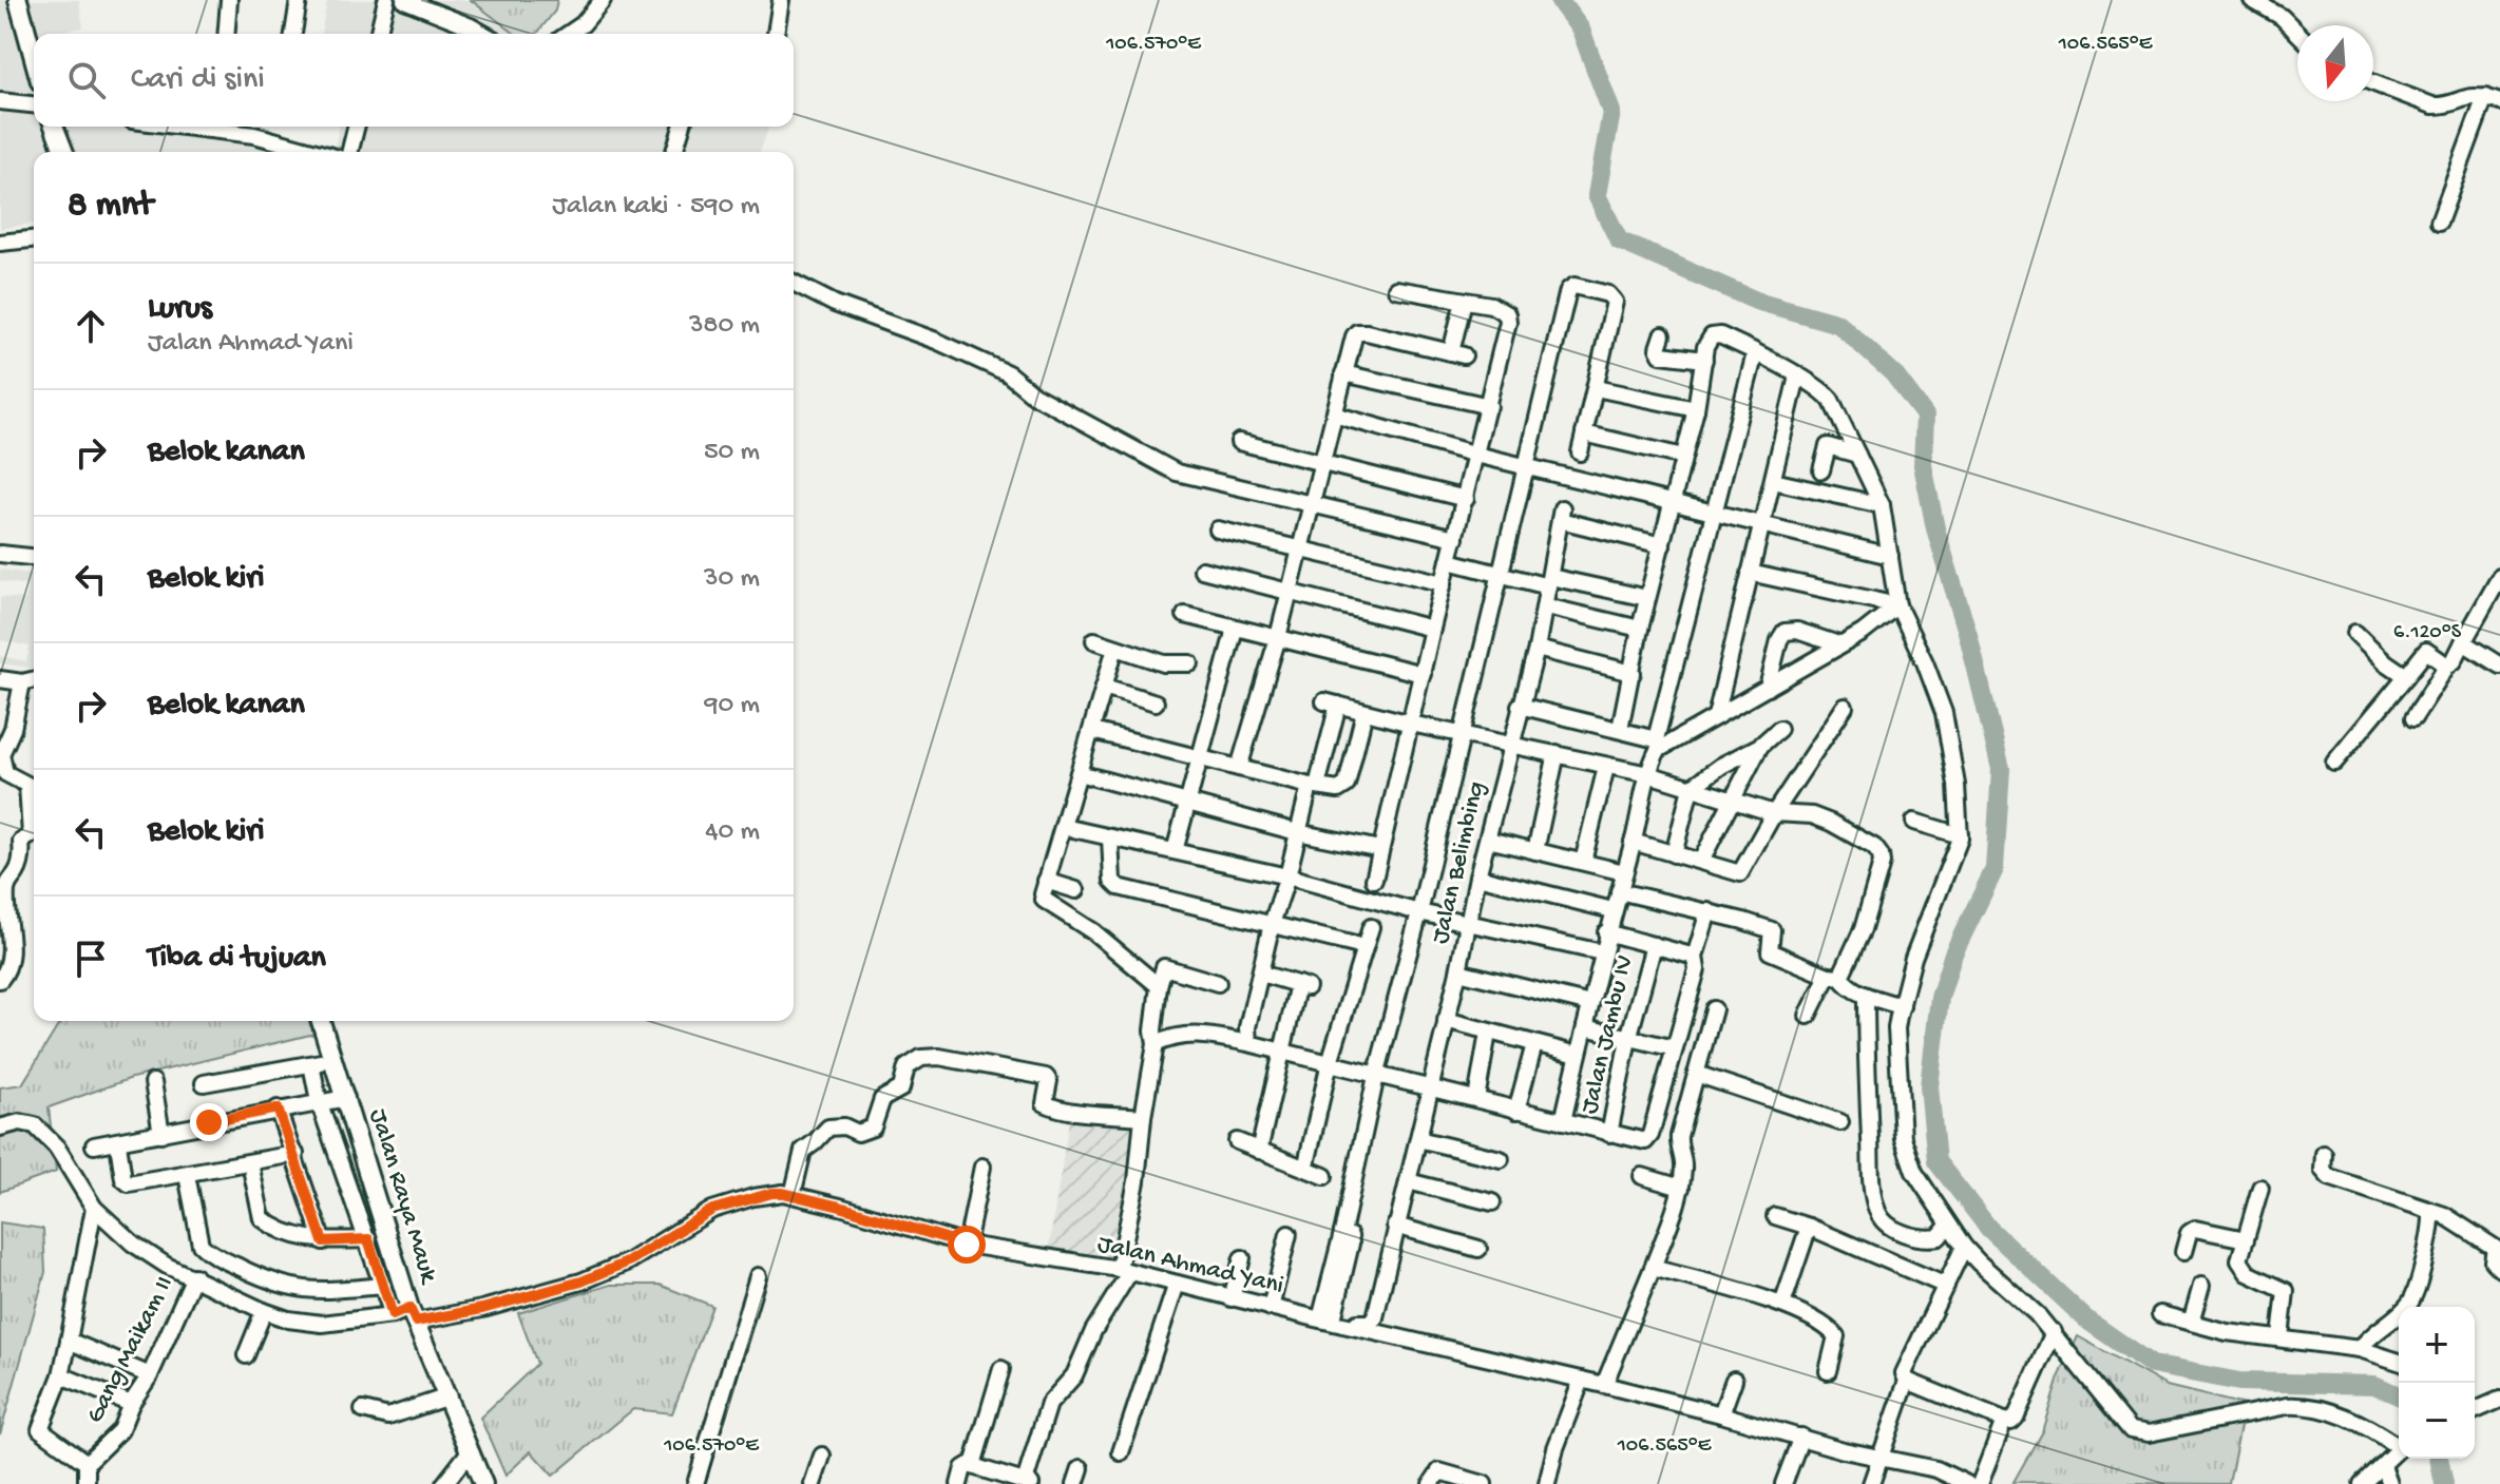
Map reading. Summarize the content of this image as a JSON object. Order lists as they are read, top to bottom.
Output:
{
  "streets": {
    "main road": ["Jalan Raya Mauk"],
    "street": [
      "Jalan Belimbing",
      "Jalan Jambu IV",
      "Jalan Ahmad Yani",
      "Gang Maikam II"
    ]
  },
  "crossings": [
    ["Jalan Belimbing", "Jalan Ahmad Yani"],
    ["Jalan Raya Mauk", "Jalan Ahmad Yani"],
    ["Jalan Ahmad Yani", "Gang Maikam II"]
  ],
  "north": "bottom",
  "page": {
    "search": "Cari di sini",
    "heading": ["8 mnt", "Jalan kaki · 590 m"],
    "list": [
      ["Lurus", "Jalan Ahmad Yani", "380 m"],
      ["Belok kanan", "50 m"],
      ["Belok kiri", "30 m"],
      ["Belok kanan", "90 m"],
      ["Belok kiri", "40 m"],
      "Tiba di tujuan"
    ],
    "map_buttons": ["+", "−"]
  },
  "coordinates": ["106.570°E", "106.565°E", "6.120°S"]
}
